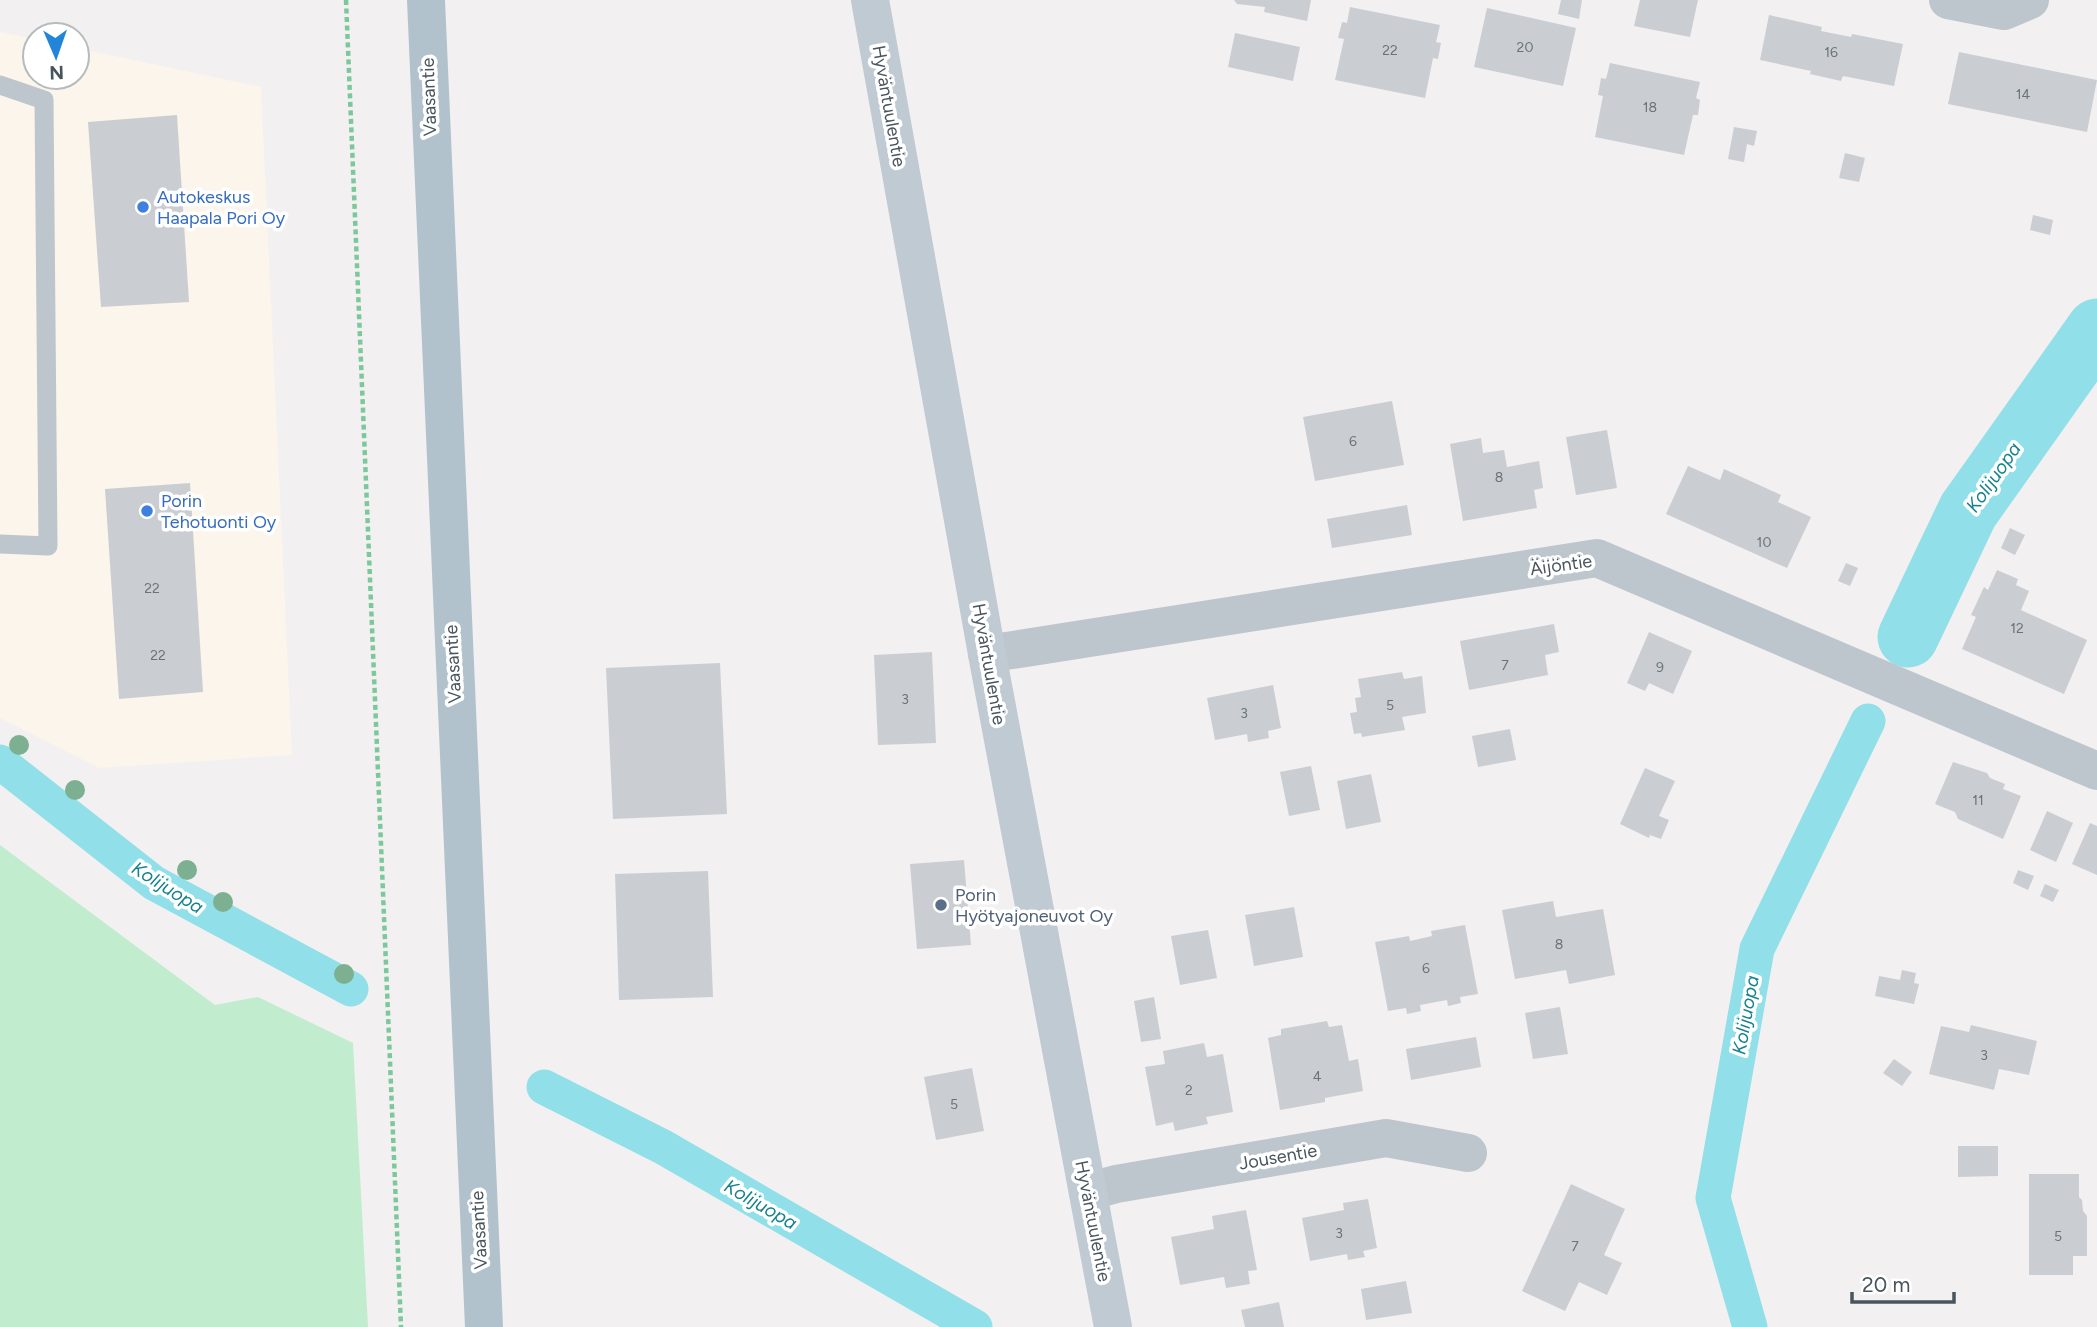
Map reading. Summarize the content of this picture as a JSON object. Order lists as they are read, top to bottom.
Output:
{
  "streets": {
    "main road": ["Vaasantie"],
    "street": ["Hyväntuulentie", "Äijöntie", "Jousentie"]
  },
  "crossings": [
    ["Hyväntuulentie", "Äijöntie"],
    ["Hyväntuulentie", "Jousentie"]
  ],
  "water": ["Kolijuopa"],
  "places": ["Autokeskus Haapala Pori Oy", "Porin Tehotuonti Oy", "Porin Hyötyajoneuvot Oy"],
  "house_numbers": [
    "20",
    "22",
    "16",
    "14",
    "18",
    "6",
    "8",
    "10",
    "22",
    "12",
    "22",
    "7",
    "9",
    "3",
    "5",
    "3",
    "11",
    "8",
    "6",
    "3",
    "4",
    "2",
    "5",
    "3",
    "5",
    "7"
  ],
  "scale_bar": "20 m",
  "north": "bottom"
}
